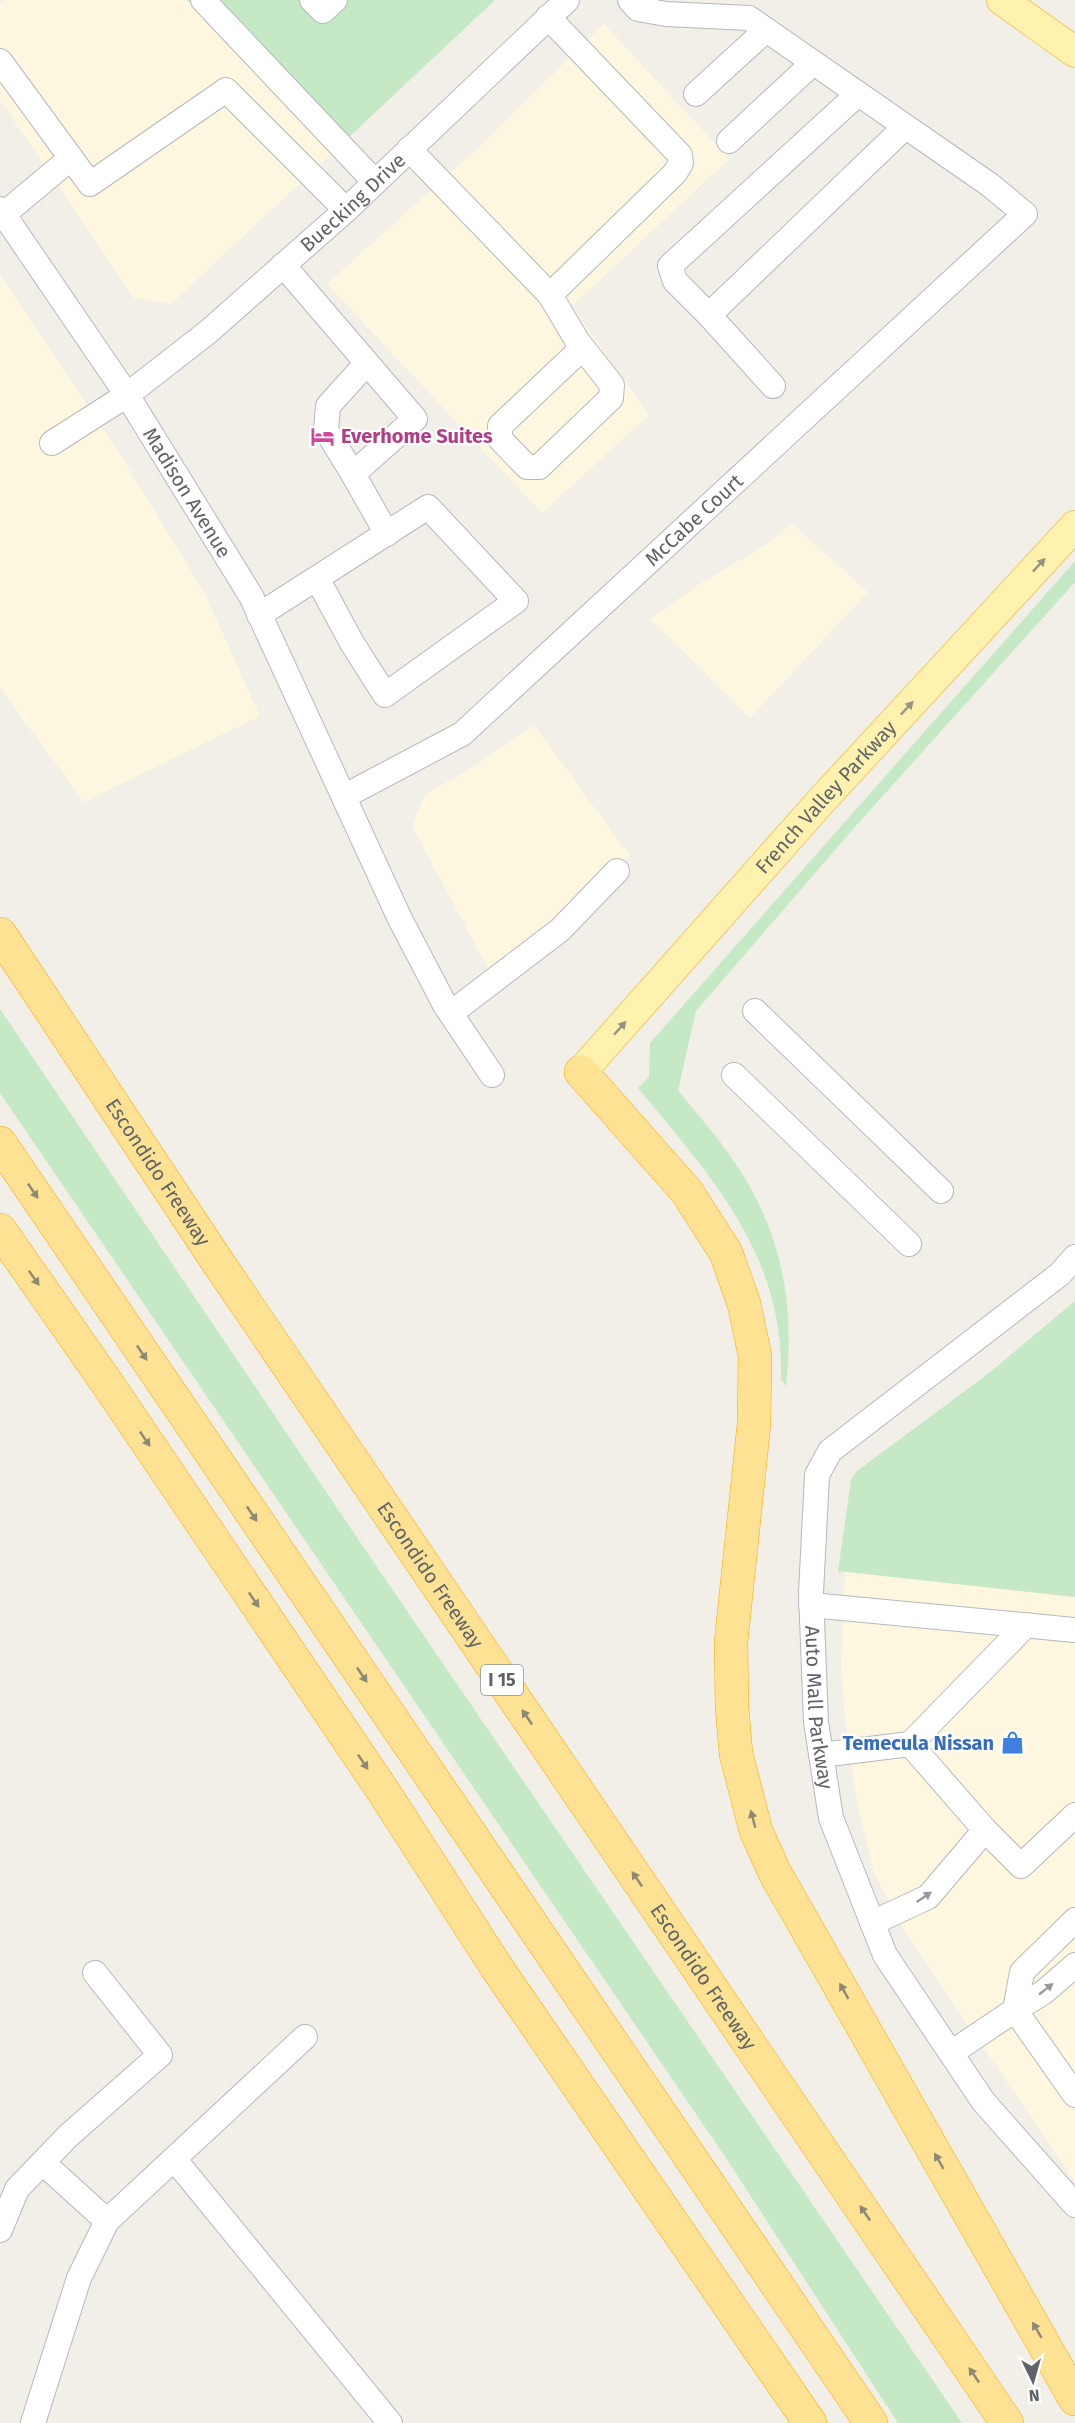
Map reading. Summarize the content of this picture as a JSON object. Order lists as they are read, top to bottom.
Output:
{
  "streets": {
    "highway": ["Escondido Freeway", "I 15"],
    "main road": ["French Valley Parkway"],
    "street": [
      "Buecking Drive",
      "Madison Avenue",
      "McCabe Court",
      "Auto Mall Parkway"
    ]
  },
  "crossings": [
    ["Buecking Drive", "Madison Avenue"],
    ["Madison Avenue", "McCabe Court"]
  ],
  "one_way": ["French Valley Parkway"],
  "places": {
    "hotel": ["Everhome Suites"],
    "shop": ["Temecula Nissan"]
  },
  "north": "bottom"
}
